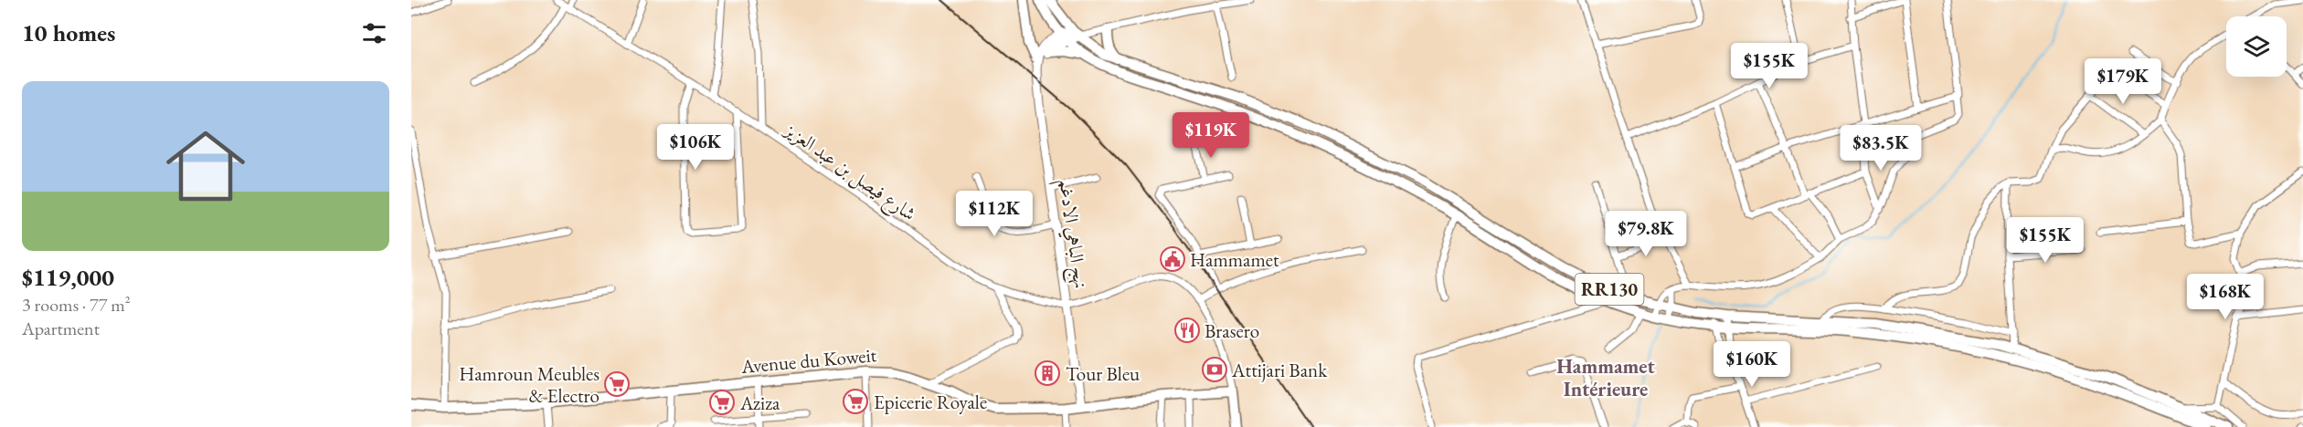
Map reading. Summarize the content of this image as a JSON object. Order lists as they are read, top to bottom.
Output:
{
  "streets": {
    "main road": ["نهج الباهي الادغم", "RR130", "Avenue du Koweit"],
    "street": ["شارع فيصل بن عبد العزيز"]
  },
  "crossings": [
    ["شارع فيصل بن عبد العزيز", "نهج الباهي الادغم"],
    ["شارع فيصل بن عبد العزيز", "Avenue du Koweit"],
    ["نهج الباهي الادغم", "Avenue du Koweit"]
  ],
  "districts": ["Hammamet Intérieure"],
  "places": {
    "public building": ["Hammamet"],
    "restaurant": ["Brasero"],
    "bank": ["Attijari Bank"],
    "building": ["Tour Bleu"],
    "supermarket": ["Hamroun Meubles & Electro", "Epicerie Royale", "Aziza"]
  },
  "page": {
    "heading": "10 homes",
    "price": [
      "$155K",
      "$179K",
      "$119K",
      "$106K",
      "$83.5K",
      "$112K",
      "$79.8K",
      "$155K",
      "$168K",
      "$160K"
    ],
    "list": [
      {
        "name": "$119,000",
        "note": "3 rooms · 77 m² · Apartment"
      }
    ]
  }
}
